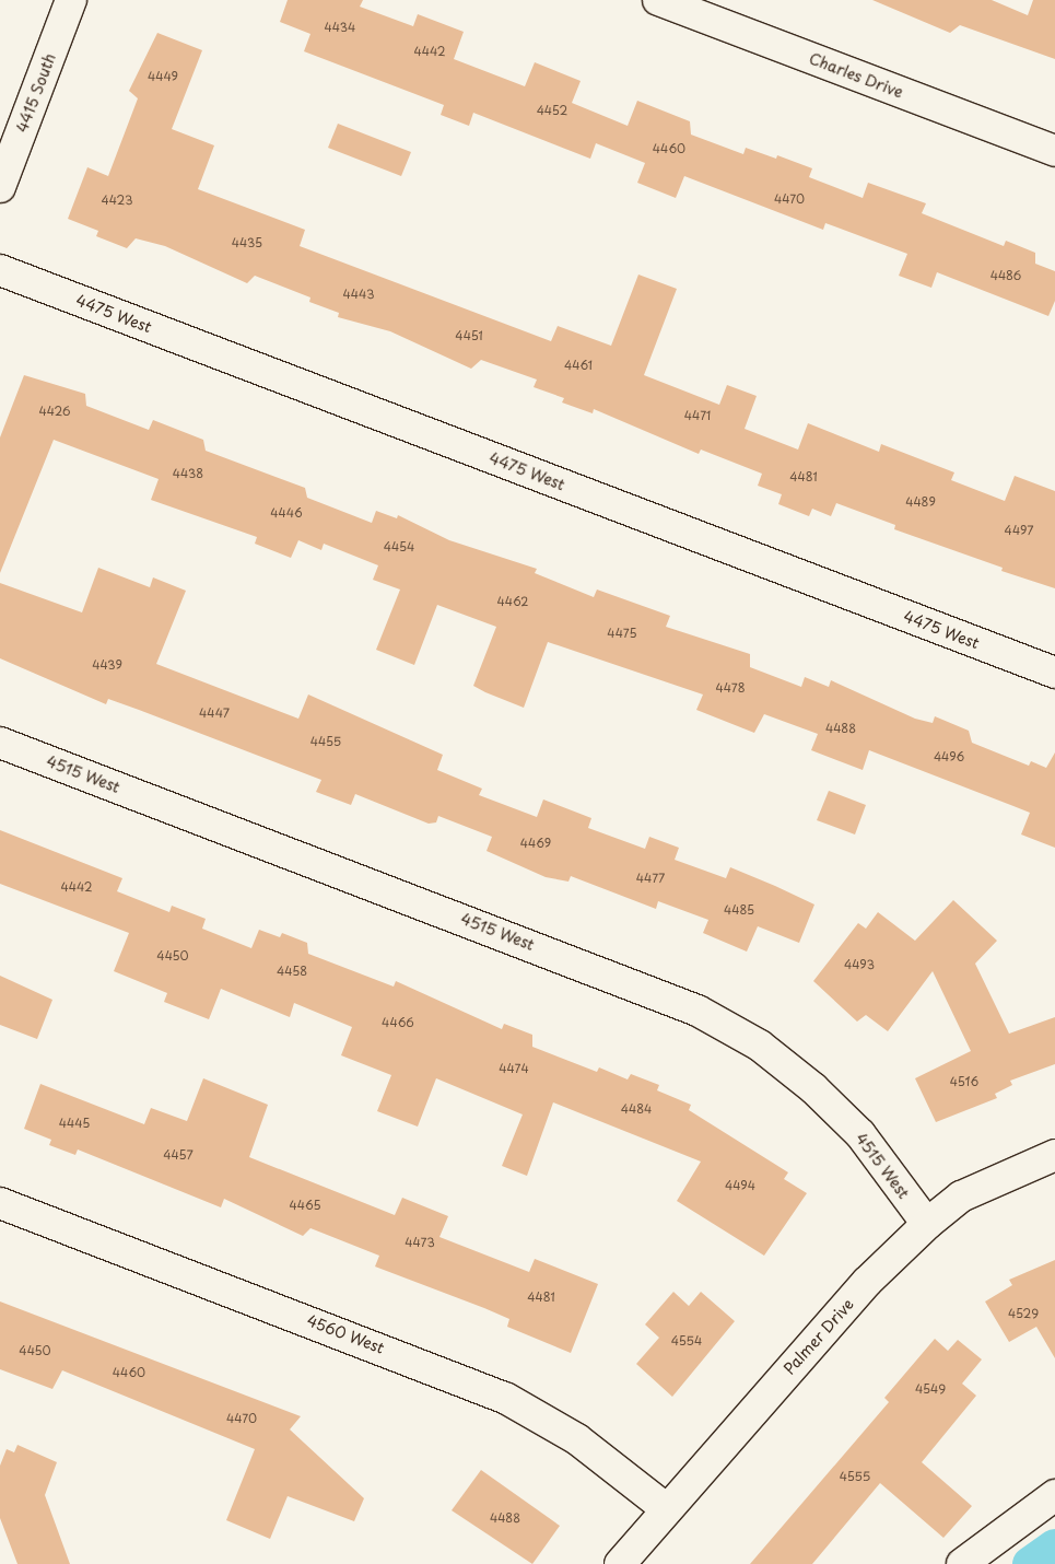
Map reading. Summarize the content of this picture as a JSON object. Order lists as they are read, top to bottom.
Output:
{
  "streets": {
    "street": [
      "Charles Drive",
      "4415 South",
      "4475 West",
      "4515 West",
      "4560 West",
      "Palmer Drive"
    ]
  },
  "crossings": [
    ["4515 West", "Palmer Drive"],
    ["4560 West", "Palmer Drive"]
  ],
  "house_numbers": [
    "4434",
    "4442",
    "4449",
    "4452",
    "4460",
    "4470",
    "4423",
    "4435",
    "4486",
    "4443",
    "4451",
    "4461",
    "4426",
    "4471",
    "4438",
    "4481",
    "4489",
    "4446",
    "4497",
    "4454",
    "4462",
    "4475",
    "4439",
    "4478",
    "4447",
    "4488",
    "4455",
    "4496",
    "4469",
    "4477",
    "4442",
    "4485",
    "4450",
    "4493",
    "4458",
    "4466",
    "4474",
    "4516",
    "4484",
    "4445",
    "4457",
    "4494",
    "4465",
    "4473",
    "4481",
    "4529",
    "4554",
    "4450",
    "4460",
    "4549",
    "4470",
    "4555",
    "4488"
  ]
}
